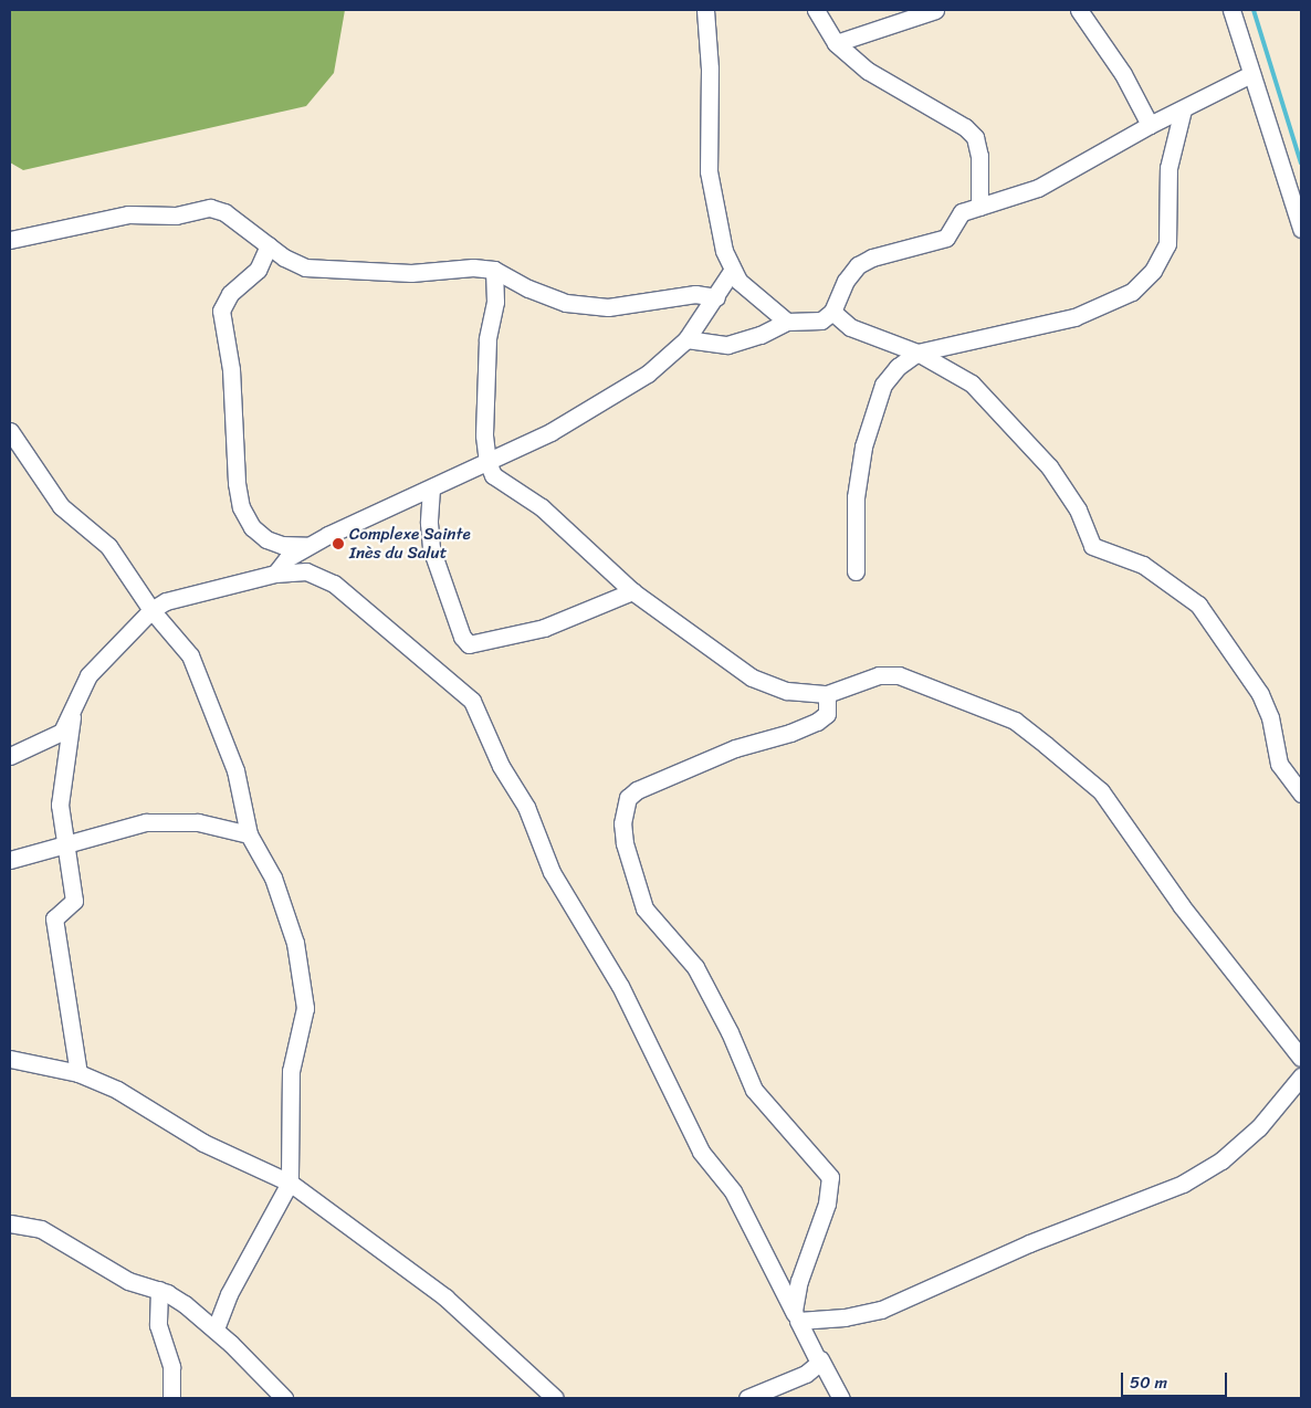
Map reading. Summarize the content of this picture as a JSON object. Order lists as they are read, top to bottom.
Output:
{
  "places": ["Complexe Sainte Inès du Salut"],
  "scale_bar": "50 m"
}
